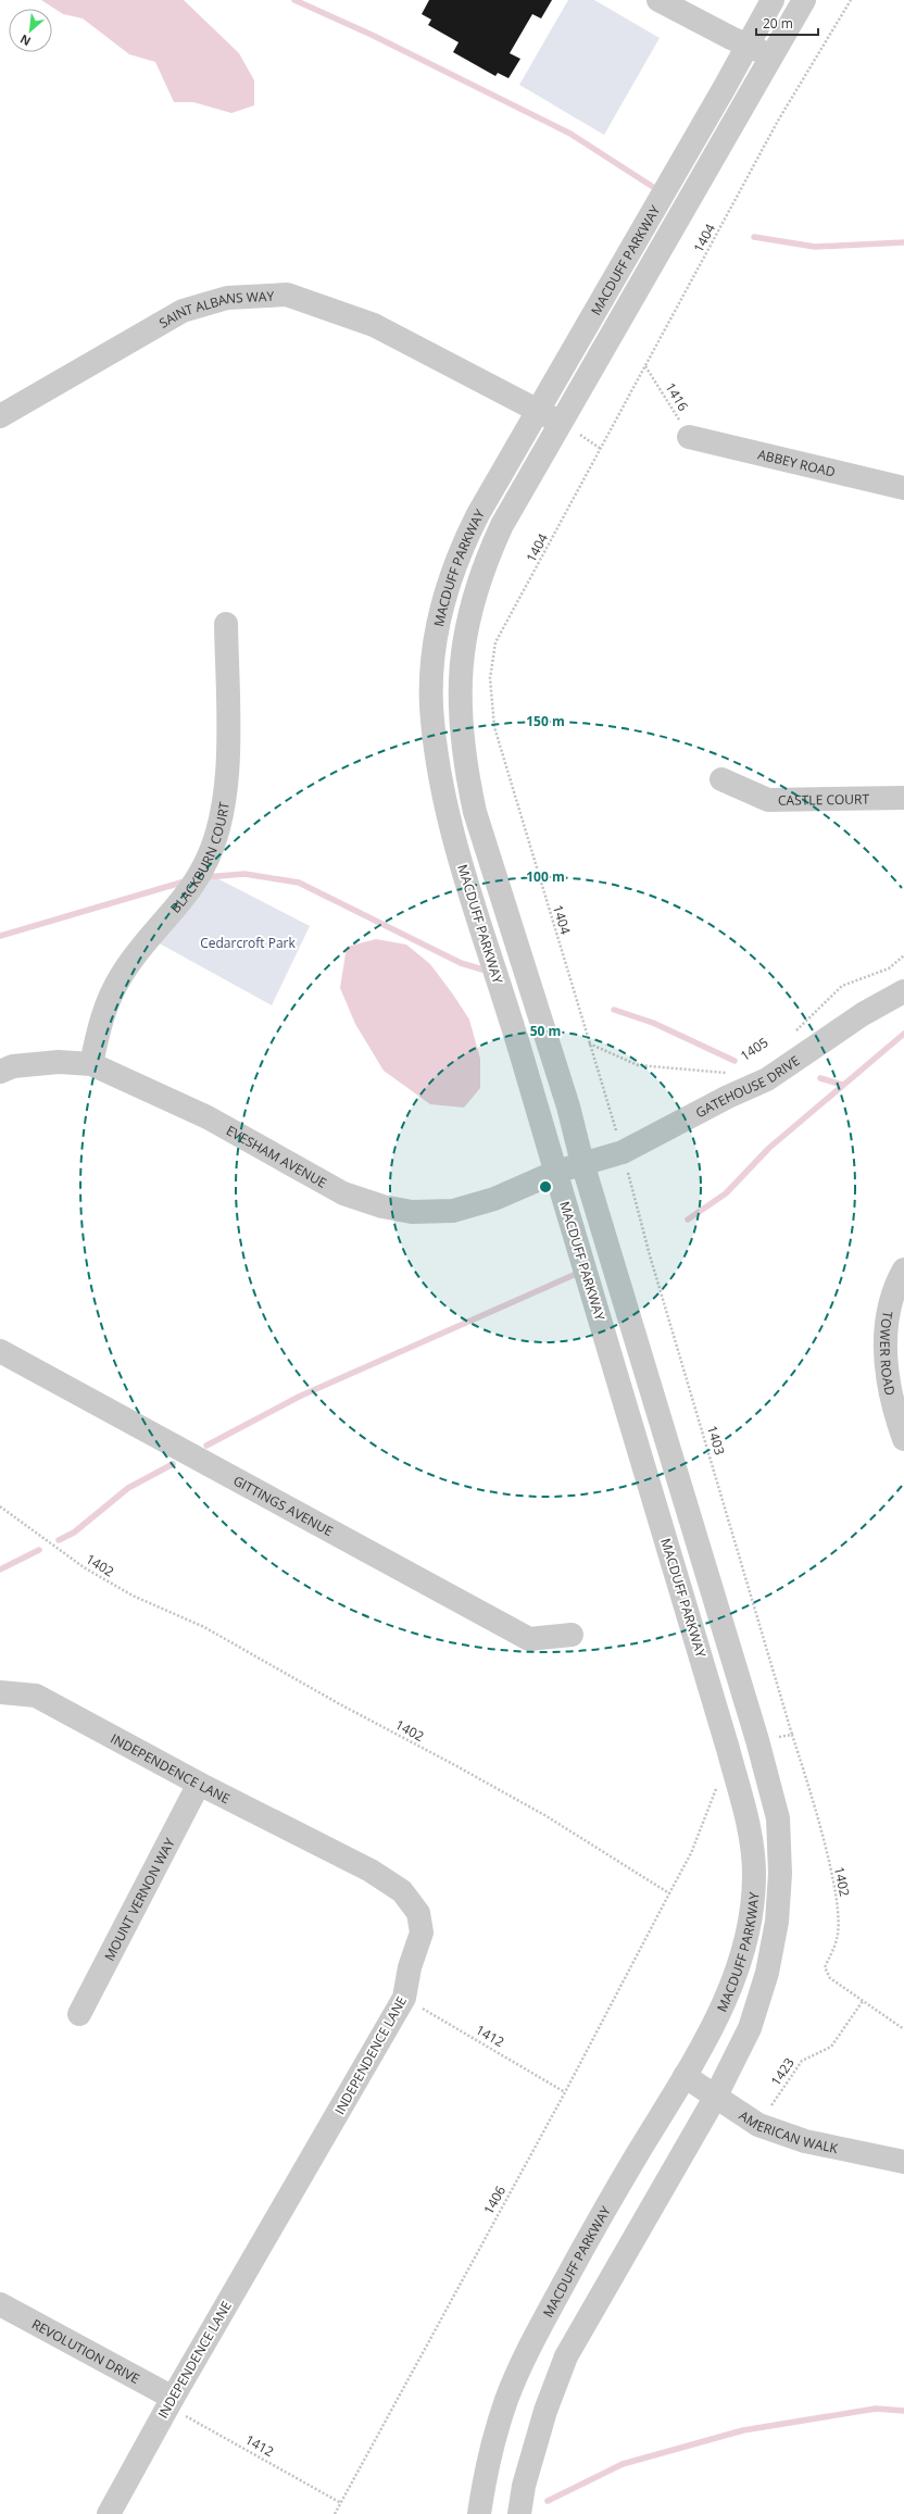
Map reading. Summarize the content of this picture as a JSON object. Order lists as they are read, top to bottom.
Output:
{
  "streets": {
    "street": [
      "MACDUFF PARKWAY",
      "SAINT ALBANS WAY",
      "ABBEY ROAD",
      "CASTLE COURT",
      "BLACKBURN COURT",
      "GATEHOUSE DRIVE",
      "EVESHAM AVENUE",
      "TOWER ROAD",
      "GITTINGS AVENUE",
      "INDEPENDENCE LANE",
      "MOUNT VERNON WAY",
      "AMERICAN WALK",
      "REVOLUTION DRIVE"
    ],
    "path": [
      "1404",
      "1416",
      "1405",
      "1403",
      "1402",
      "1412",
      "1423",
      "1406"
    ]
  },
  "crossings": [
    ["1404", "1416"],
    ["1404", "1405"],
    ["1404", "GATEHOUSE DRIVE"],
    ["1404", "1403"],
    ["MACDUFF PARKWAY", "SAINT ALBANS WAY"],
    ["MACDUFF PARKWAY", "GATEHOUSE DRIVE"],
    ["MACDUFF PARKWAY", "EVESHAM AVENUE"],
    ["MACDUFF PARKWAY", "AMERICAN WALK"],
    ["1416", "ABBEY ROAD"],
    ["BLACKBURN COURT", "EVESHAM AVENUE"],
    ["GATEHOUSE DRIVE", "EVESHAM AVENUE"],
    ["GATEHOUSE DRIVE", "1403"],
    ["1403", "1402"],
    ["1402", "1423"],
    ["1402", "1406"],
    ["INDEPENDENCE LANE", "MOUNT VERNON WAY"],
    ["INDEPENDENCE LANE", "1412"],
    ["INDEPENDENCE LANE", "REVOLUTION DRIVE"],
    ["1412", "1406"],
    ["1412", "REVOLUTION DRIVE"],
    ["1423", "AMERICAN WALK"]
  ],
  "parks": ["Cedarcroft Park"],
  "scale_bar": "20 m",
  "north": "bottom left",
  "rings": ["150 m", "100 m", "50 m"]
}
